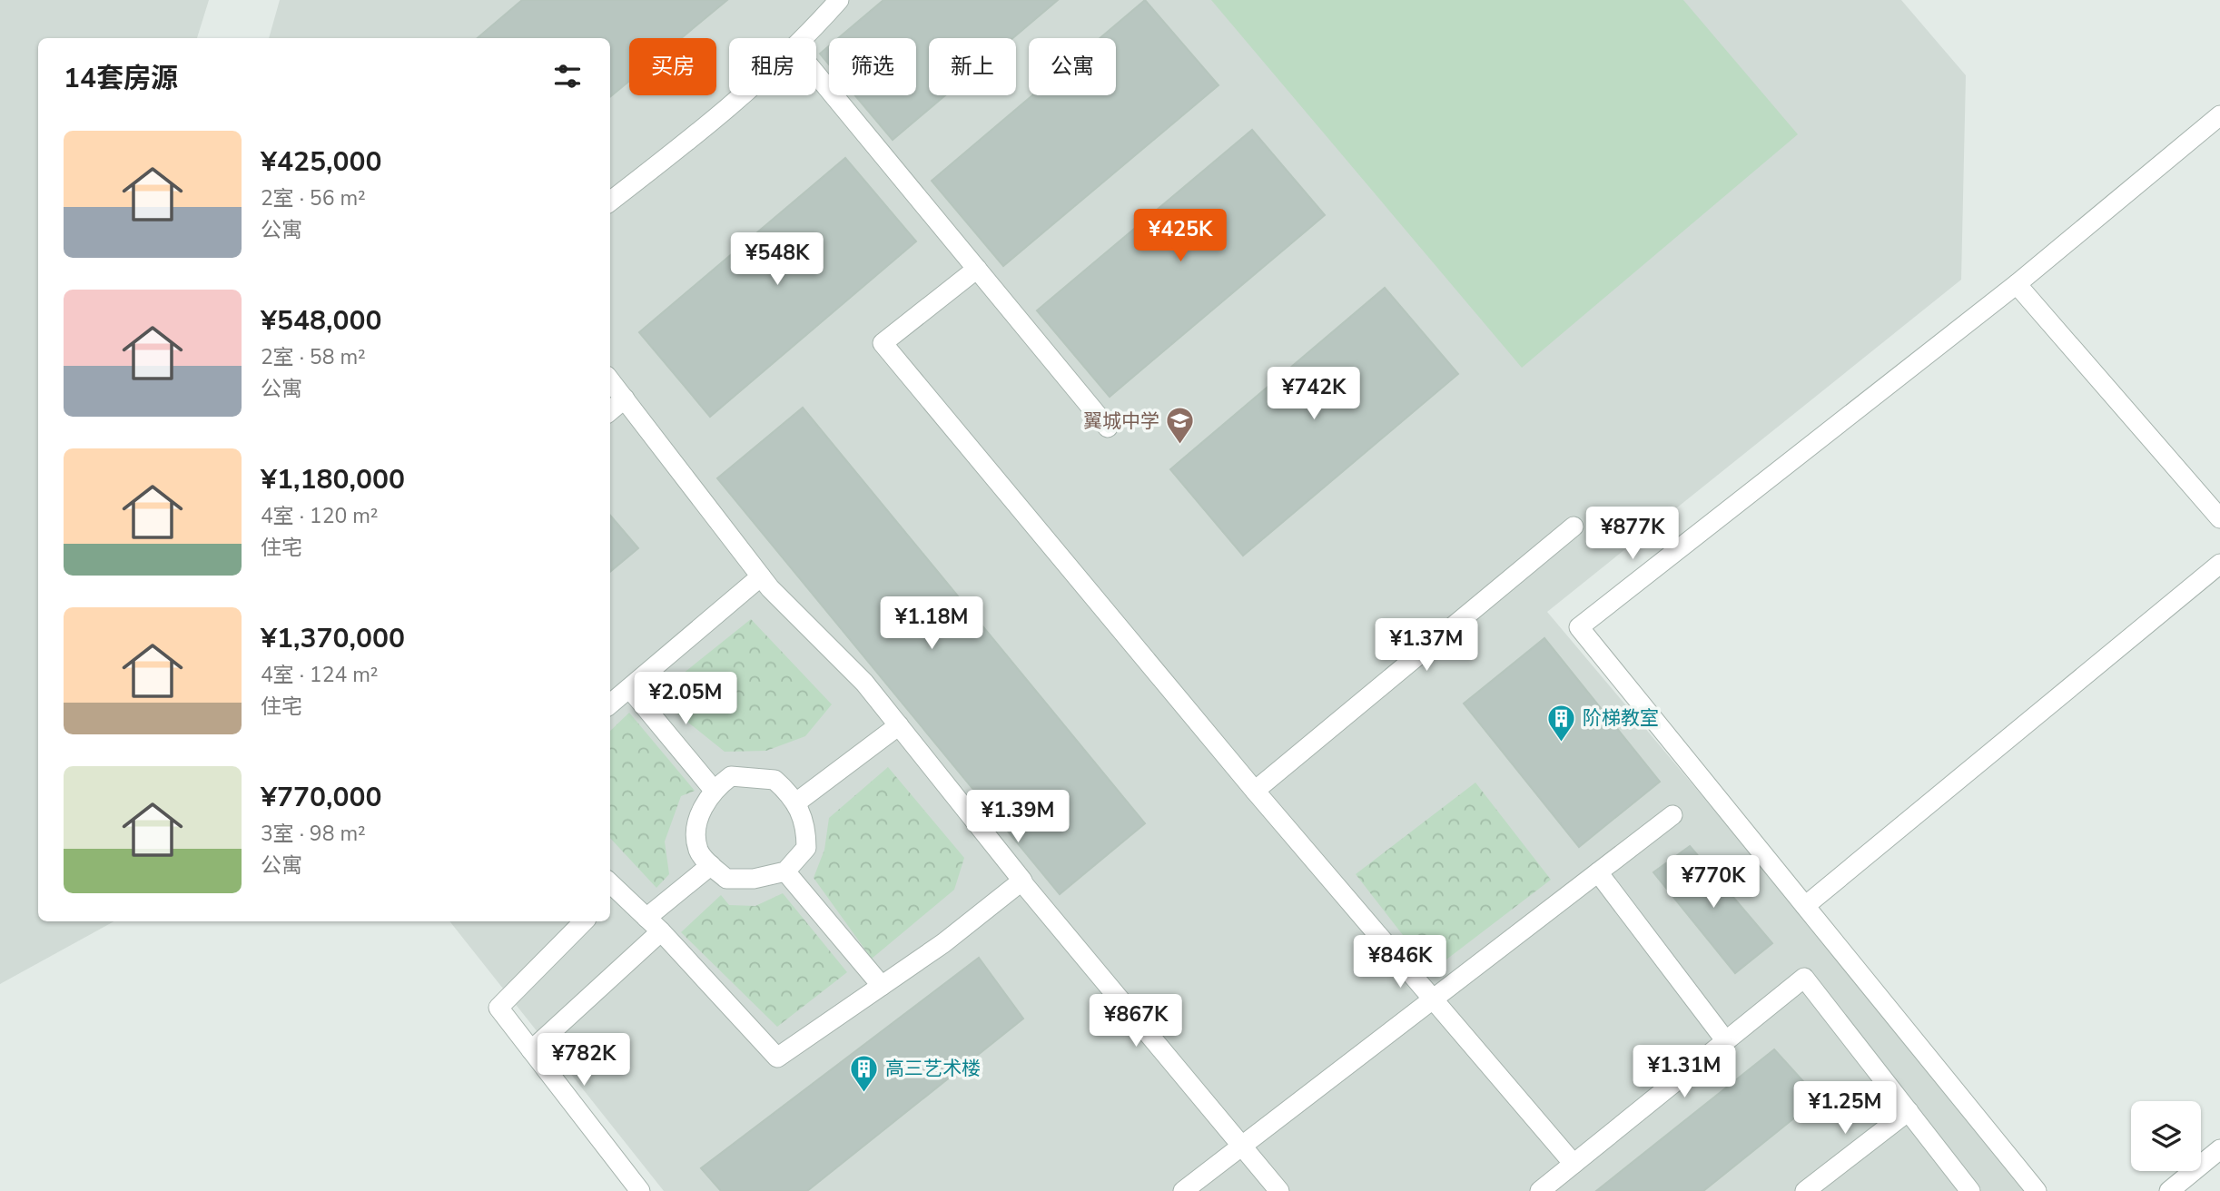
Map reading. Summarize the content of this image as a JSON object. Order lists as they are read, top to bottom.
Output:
{
  "places": {
    "school or university": ["翼城中学"],
    "building": ["阶梯教室", "高三艺术楼"]
  },
  "page": {
    "chip": [
      "买房",
      "租房",
      "筛选",
      "新上",
      "公寓"
    ],
    "heading": "14套房源",
    "list": [
      {
        "name": "¥425,000",
        "note": "2室 · 56 m² · 公寓"
      },
      {
        "name": "¥548,000",
        "note": "2室 · 58 m² · 公寓"
      },
      {
        "name": "¥1,180,000",
        "note": "4室 · 120 m² · 住宅"
      },
      {
        "name": "¥1,370,000",
        "note": "4室 · 124 m² · 住宅"
      },
      {
        "name": "¥770,000",
        "note": "3室 · 98 m² · 公寓"
      }
    ],
    "price": [
      "¥425K",
      "¥548K",
      "¥742K",
      "¥877K",
      "¥1.18M",
      "¥1.37M",
      "¥2.05M",
      "¥1.39M",
      "¥770K",
      "¥846K",
      "¥867K",
      "¥782K",
      "¥1.31M",
      "¥1.25M"
    ]
  }
}
